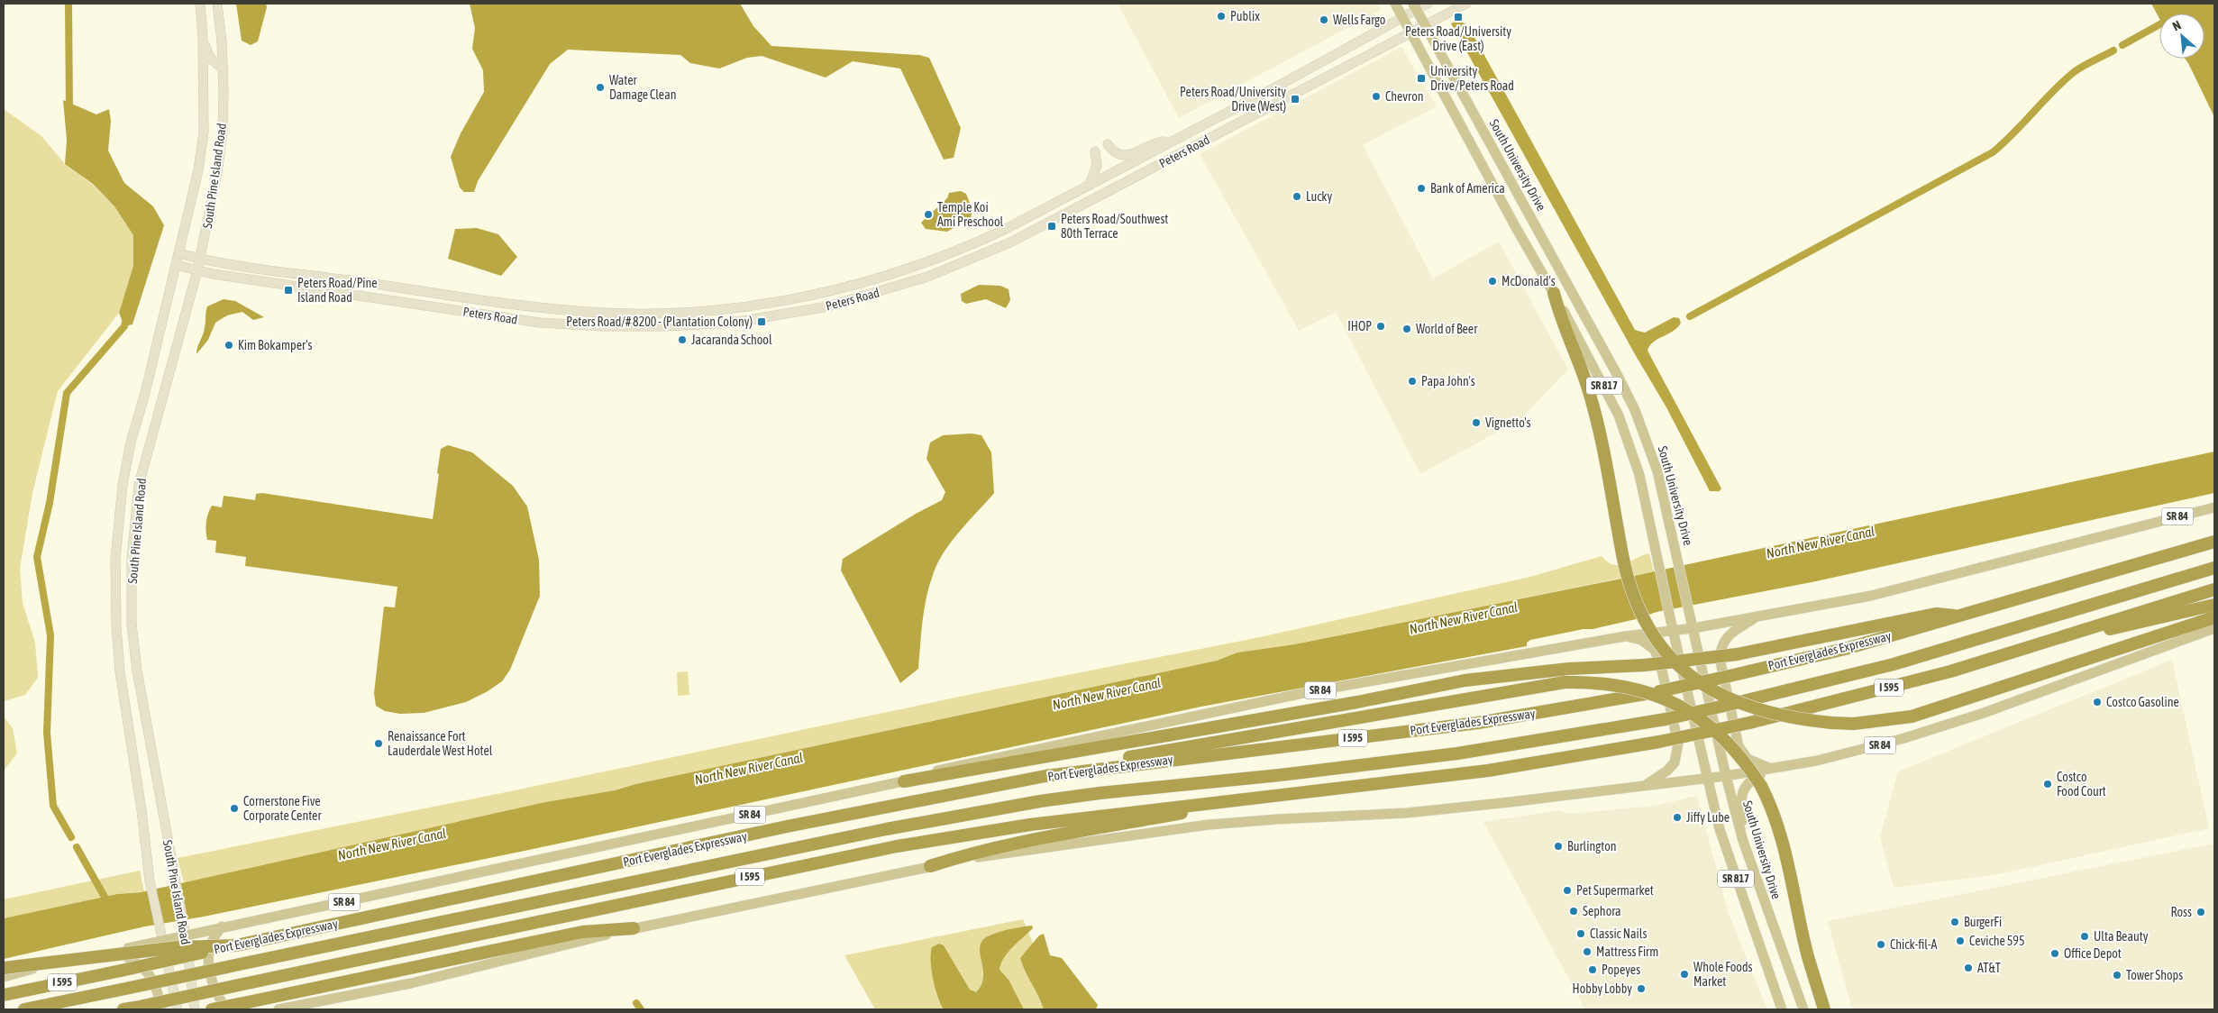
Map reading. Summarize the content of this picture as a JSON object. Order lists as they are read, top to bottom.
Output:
{
  "streets": {
    "highway": ["Port Everglades Expressway", "I 595"],
    "main road": [
      "Peters Road",
      "South University Drive",
      "South Pine Island Road",
      "SR 817",
      "SR 84"
    ]
  },
  "crossings": [
    ["Peters Road", "South University Drive"],
    ["Peters Road", "South Pine Island Road"],
    ["Peters Road", "SR 817"],
    ["South University Drive", "SR 84"],
    ["South Pine Island Road", "SR 84"],
    ["SR 817", "SR 84"]
  ],
  "water": ["North New River Canal"],
  "places": {
    "other": [
      "Publix",
      "Wells Fargo",
      "Water Damage Clean",
      "Chevron",
      "Bank of America",
      "Lucky",
      "Temple Koi Ami Preschool",
      "McDonald's",
      "IHOP",
      "World of Beer",
      "Jacaranda School",
      "Kim Bokamper's",
      "Papa John's",
      "Vignetto's",
      "Costco Gasoline",
      "Renaissance Fort Lauderdale West Hotel",
      "Costco Food Court",
      "Cornerstone Five Corporate Center",
      "Jiffy Lube",
      "Burlington",
      "Pet Supermarket",
      "Sephora",
      "Ross",
      "BurgerFi",
      "Classic Nails",
      "Ulta Beauty",
      "Ceviche 595",
      "Chick-fil-A",
      "Mattress Firm",
      "Office Depot",
      "AT&T",
      "Popeyes",
      "Whole Foods Market",
      "Tower Shops",
      "Hobby Lobby"
    ],
    "transit": [
      "Peters Road/University Drive (East)",
      "University Drive/Peters Road",
      "Peters Road/University Drive (West)",
      "Peters Road/Southwest 80th Terrace",
      "Peters Road/Pine Island Road",
      "Peters Road/# 8200 - (Plantation Colony)"
    ]
  },
  "north": "top left"
}
